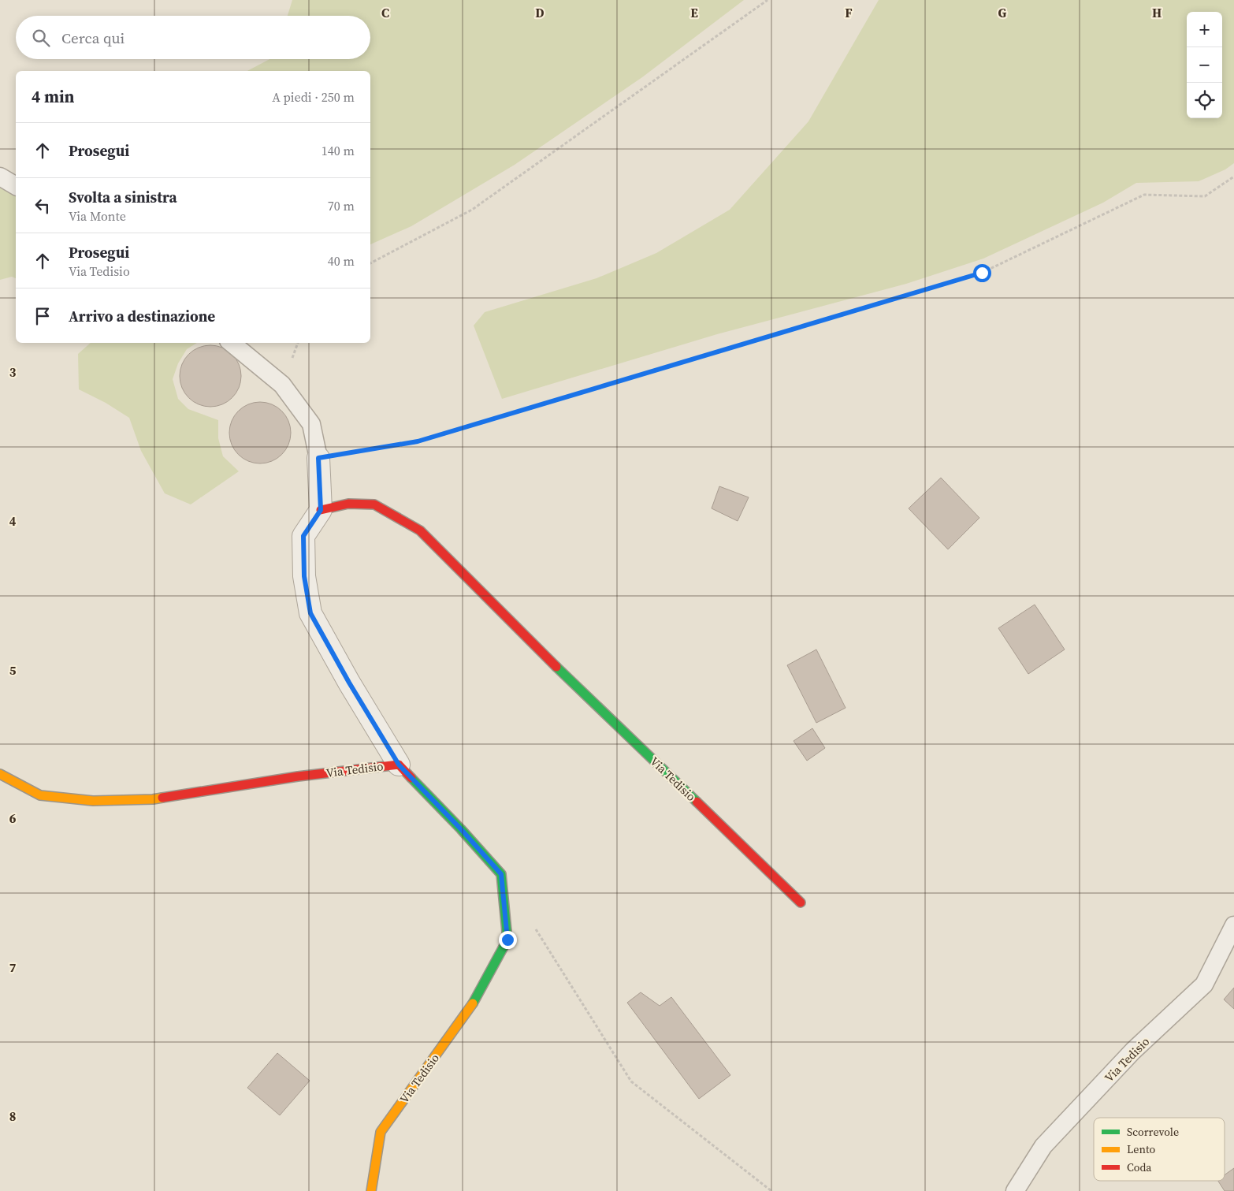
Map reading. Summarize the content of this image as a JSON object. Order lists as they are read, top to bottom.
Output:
{
  "streets": {
    "street": ["Via Tedisio"]
  },
  "legend": ["Scorrevole", "Lento", "Coda"],
  "page": {
    "map_buttons": ["+", "−"],
    "search": "Cerca qui",
    "heading": ["4 min", "A piedi · 250 m"],
    "list": [
      ["Prosegui", "140 m"],
      ["Svolta a sinistra", "Via Monte", "70 m"],
      ["Prosegui", "Via Tedisio", "40 m"],
      "Arrivo a destinazione"
    ]
  },
  "grid": {
    "columns": [
      "C",
      "D",
      "E",
      "F",
      "G",
      "H"
    ],
    "rows": [
      "3",
      "4",
      "5",
      "6",
      "7",
      "8"
    ]
  }
}
